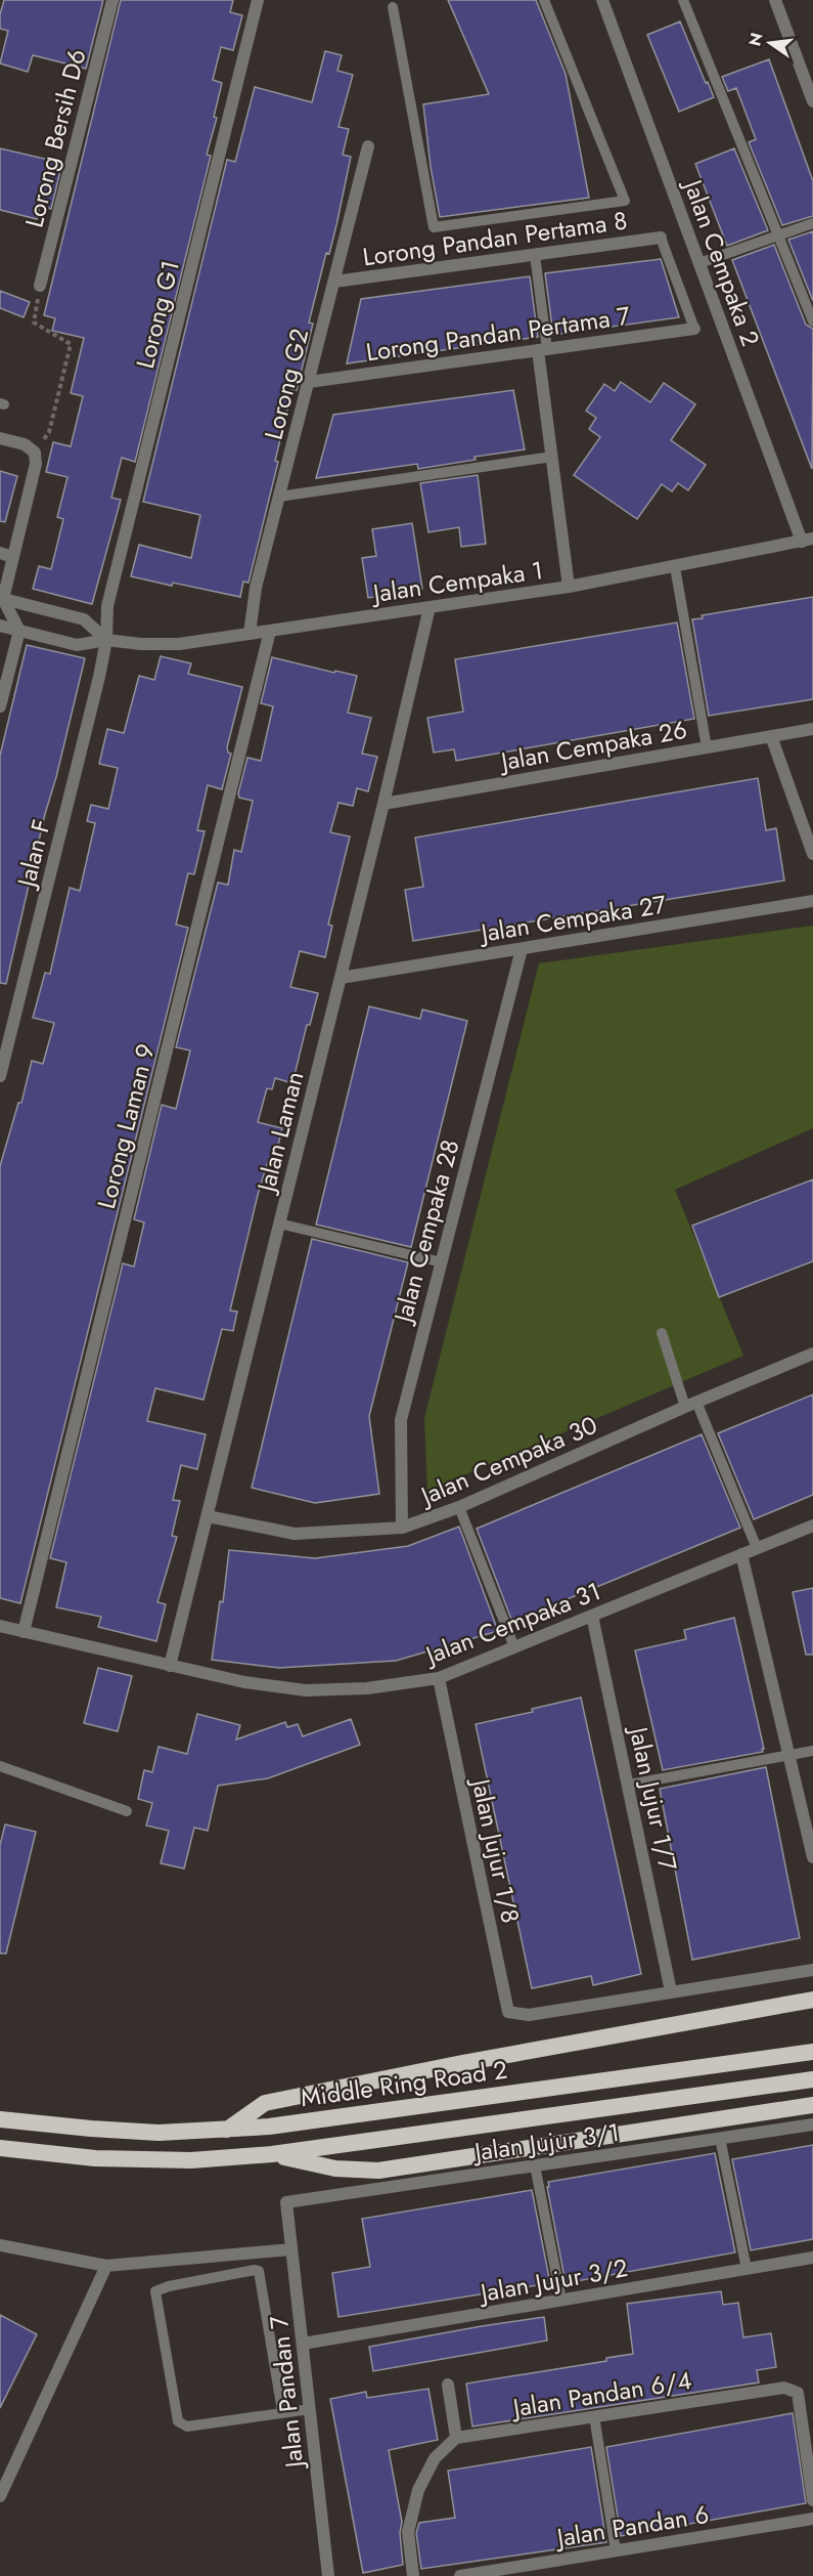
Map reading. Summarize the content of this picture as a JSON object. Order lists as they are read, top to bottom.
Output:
{
  "streets": {
    "highway": ["Middle Ring Road 2"],
    "street": [
      "Lorong Bersih D6",
      "Lorong Pandan Pertama 8",
      "Jalan Cempaka 2",
      "Lorong G1",
      "Lorong Pandan Pertama 7",
      "Lorong G2",
      "Jalan Cempaka 1",
      "Jalan Cempaka 26",
      "Jalan F",
      "Jalan Cempaka 27",
      "Lorong Laman 9",
      "Jalan Laman",
      "Jalan Cempaka 28",
      "Jalan Cempaka 30",
      "Jalan Cempaka 31",
      "Jalan Jujur 1/7",
      "Jalan Jujur 1/8",
      "Jalan Jujur 3/1",
      "Jalan Jujur 3/2",
      "Jalan Pandan 7",
      "Jalan Pandan 6/4",
      "Jalan Pandan 6"
    ]
  },
  "crossings": [
    ["Lorong Pandan Pertama 8", "Lorong G2"],
    ["Jalan Cempaka 2", "Jalan Cempaka 1"],
    ["Lorong G1", "Jalan Cempaka 1"],
    ["Lorong G1", "Jalan F"],
    ["Lorong Pandan Pertama 7", "Lorong G2"],
    ["Lorong G2", "Jalan Cempaka 1"],
    ["Jalan Cempaka 1", "Jalan F"],
    ["Jalan Cempaka 1", "Lorong Laman 9"],
    ["Jalan Cempaka 1", "Jalan Laman"],
    ["Jalan Cempaka 26", "Jalan Laman"],
    ["Jalan Cempaka 27", "Jalan Laman"],
    ["Jalan Cempaka 27", "Jalan Cempaka 28"],
    ["Lorong Laman 9", "Jalan Cempaka 31"],
    ["Jalan Laman", "Jalan Cempaka 30"],
    ["Jalan Laman", "Jalan Cempaka 31"],
    ["Jalan Cempaka 28", "Jalan Cempaka 30"],
    ["Jalan Cempaka 31", "Jalan Jujur 1/7"],
    ["Jalan Cempaka 31", "Jalan Jujur 1/8"],
    ["Jalan Jujur 1/7", "Jalan Jujur 1/8"],
    ["Jalan Jujur 3/1", "Jalan Pandan 7"],
    ["Jalan Jujur 3/2", "Jalan Pandan 7"]
  ],
  "north": "left"
}
